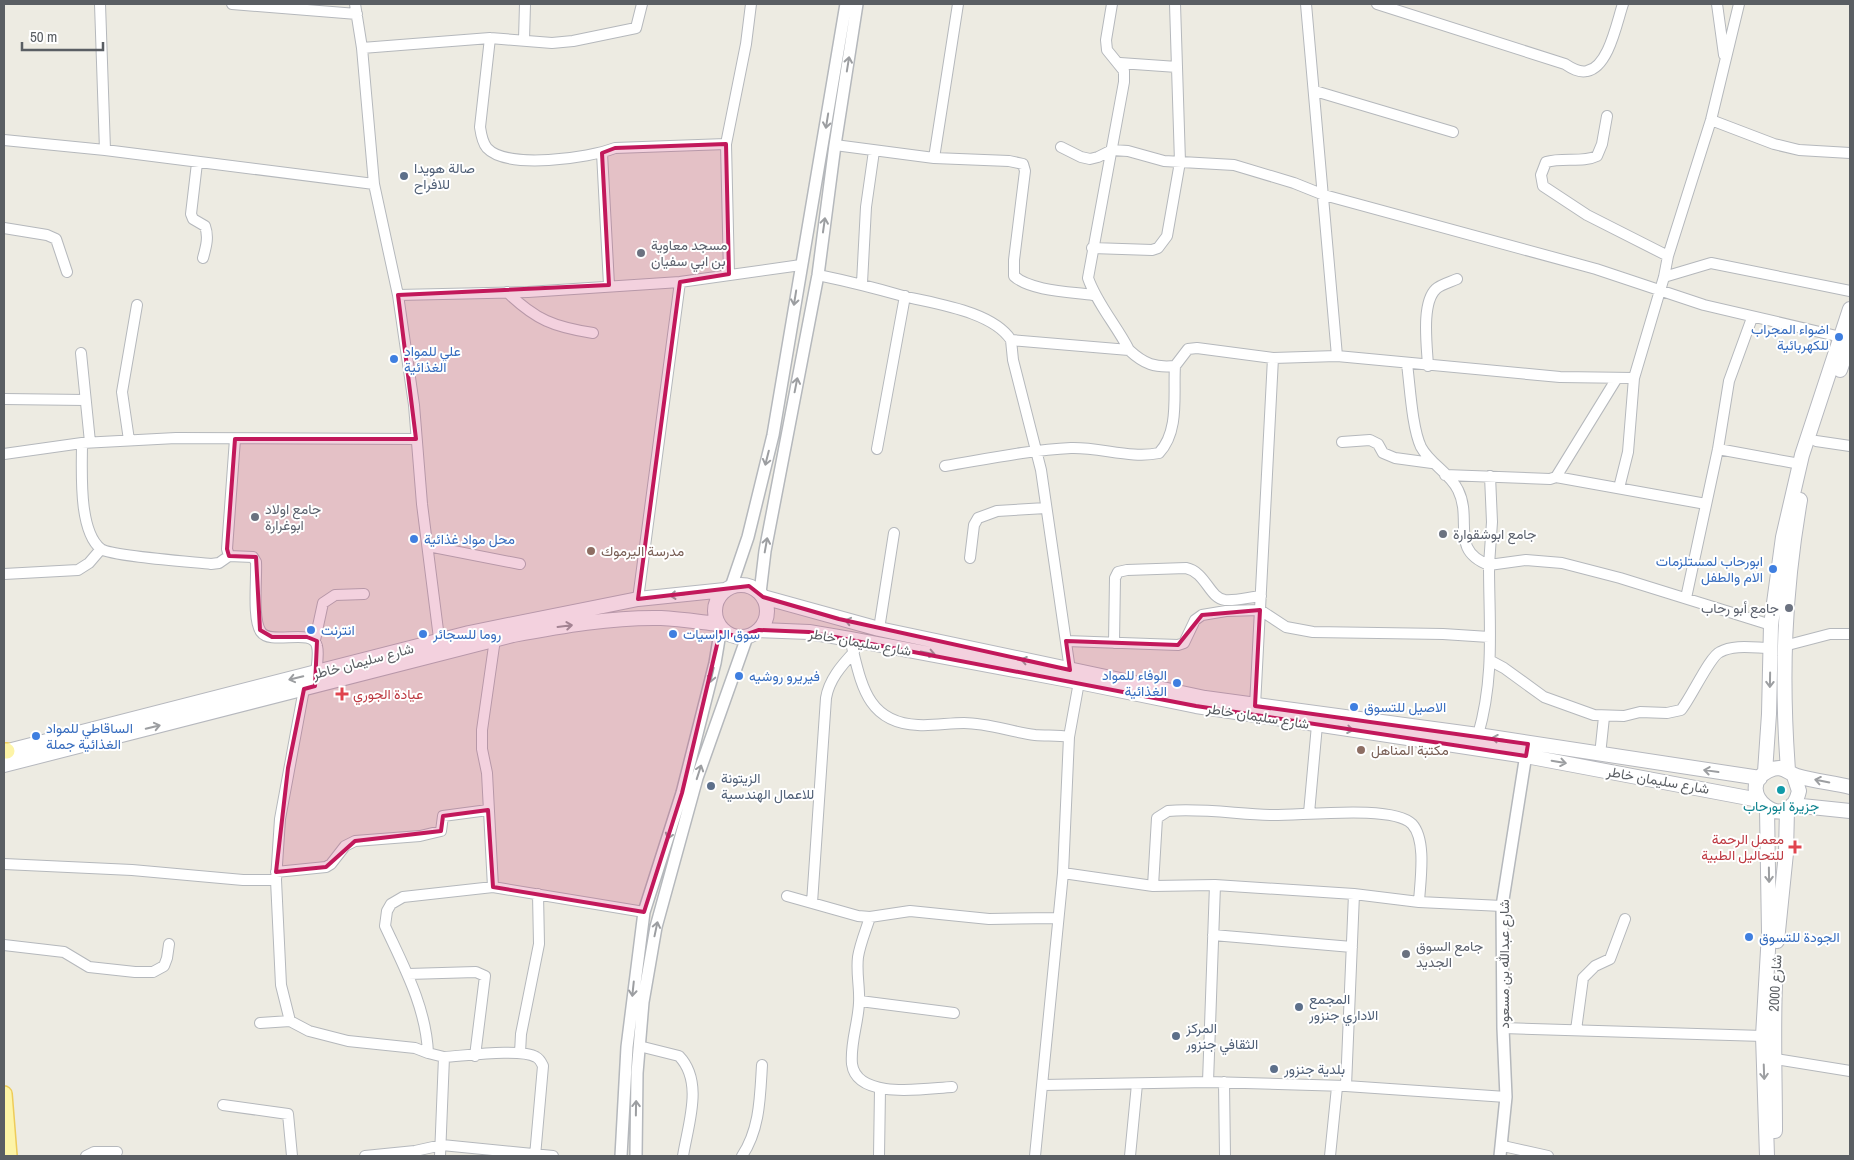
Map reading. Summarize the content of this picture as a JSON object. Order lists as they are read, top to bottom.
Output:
{
  "streets": {
    "main road": ["شارع سليمان خاطر", "شارع 2000"],
    "street": ["شارع عبدالله بن مسعود"]
  },
  "crossings": [
    ["شارع سليمان خاطر", "شارع عبدالله بن مسعود"],
    ["شارع سليمان خاطر", "شارع 2000"]
  ],
  "places": {
    "other": [
      "صالة هويدا للافراح",
      "مسجد معاوية بن ابي سفيان",
      "اضواء المجراب للكهربائية",
      "علي للمواد الغذائية",
      "جامع اولاد ابوغرارة",
      "جامع ابوشقوارة",
      "محل مواد غذائية",
      "مدرسة اليرموك",
      "ابورحاب لمستلزمات الام والطفل",
      "جامع أبو رحاب",
      "انترنت",
      "روما للسجائر",
      "سوق الراسيات",
      "فيريرو روشيه",
      "الوفاء للمواد الغذائية",
      "الاصيل للتسوق",
      "الساقاطي للمواد الغذائية جملة",
      "مكتبة المناهل",
      "الزيتونة للاعمال الهندسية",
      "جزيرة ابورحاب",
      "الجودة للتسوق",
      "جامع السوق الجديد",
      "المجمع الاداري جنزور",
      "المركز الثقافي جنزور",
      "بلدية جنزور"
    ],
    "health": ["عيادة الجوري", "معمل الرحمة للتحاليل الطبية"]
  },
  "scale_bar": "50 m"
}
